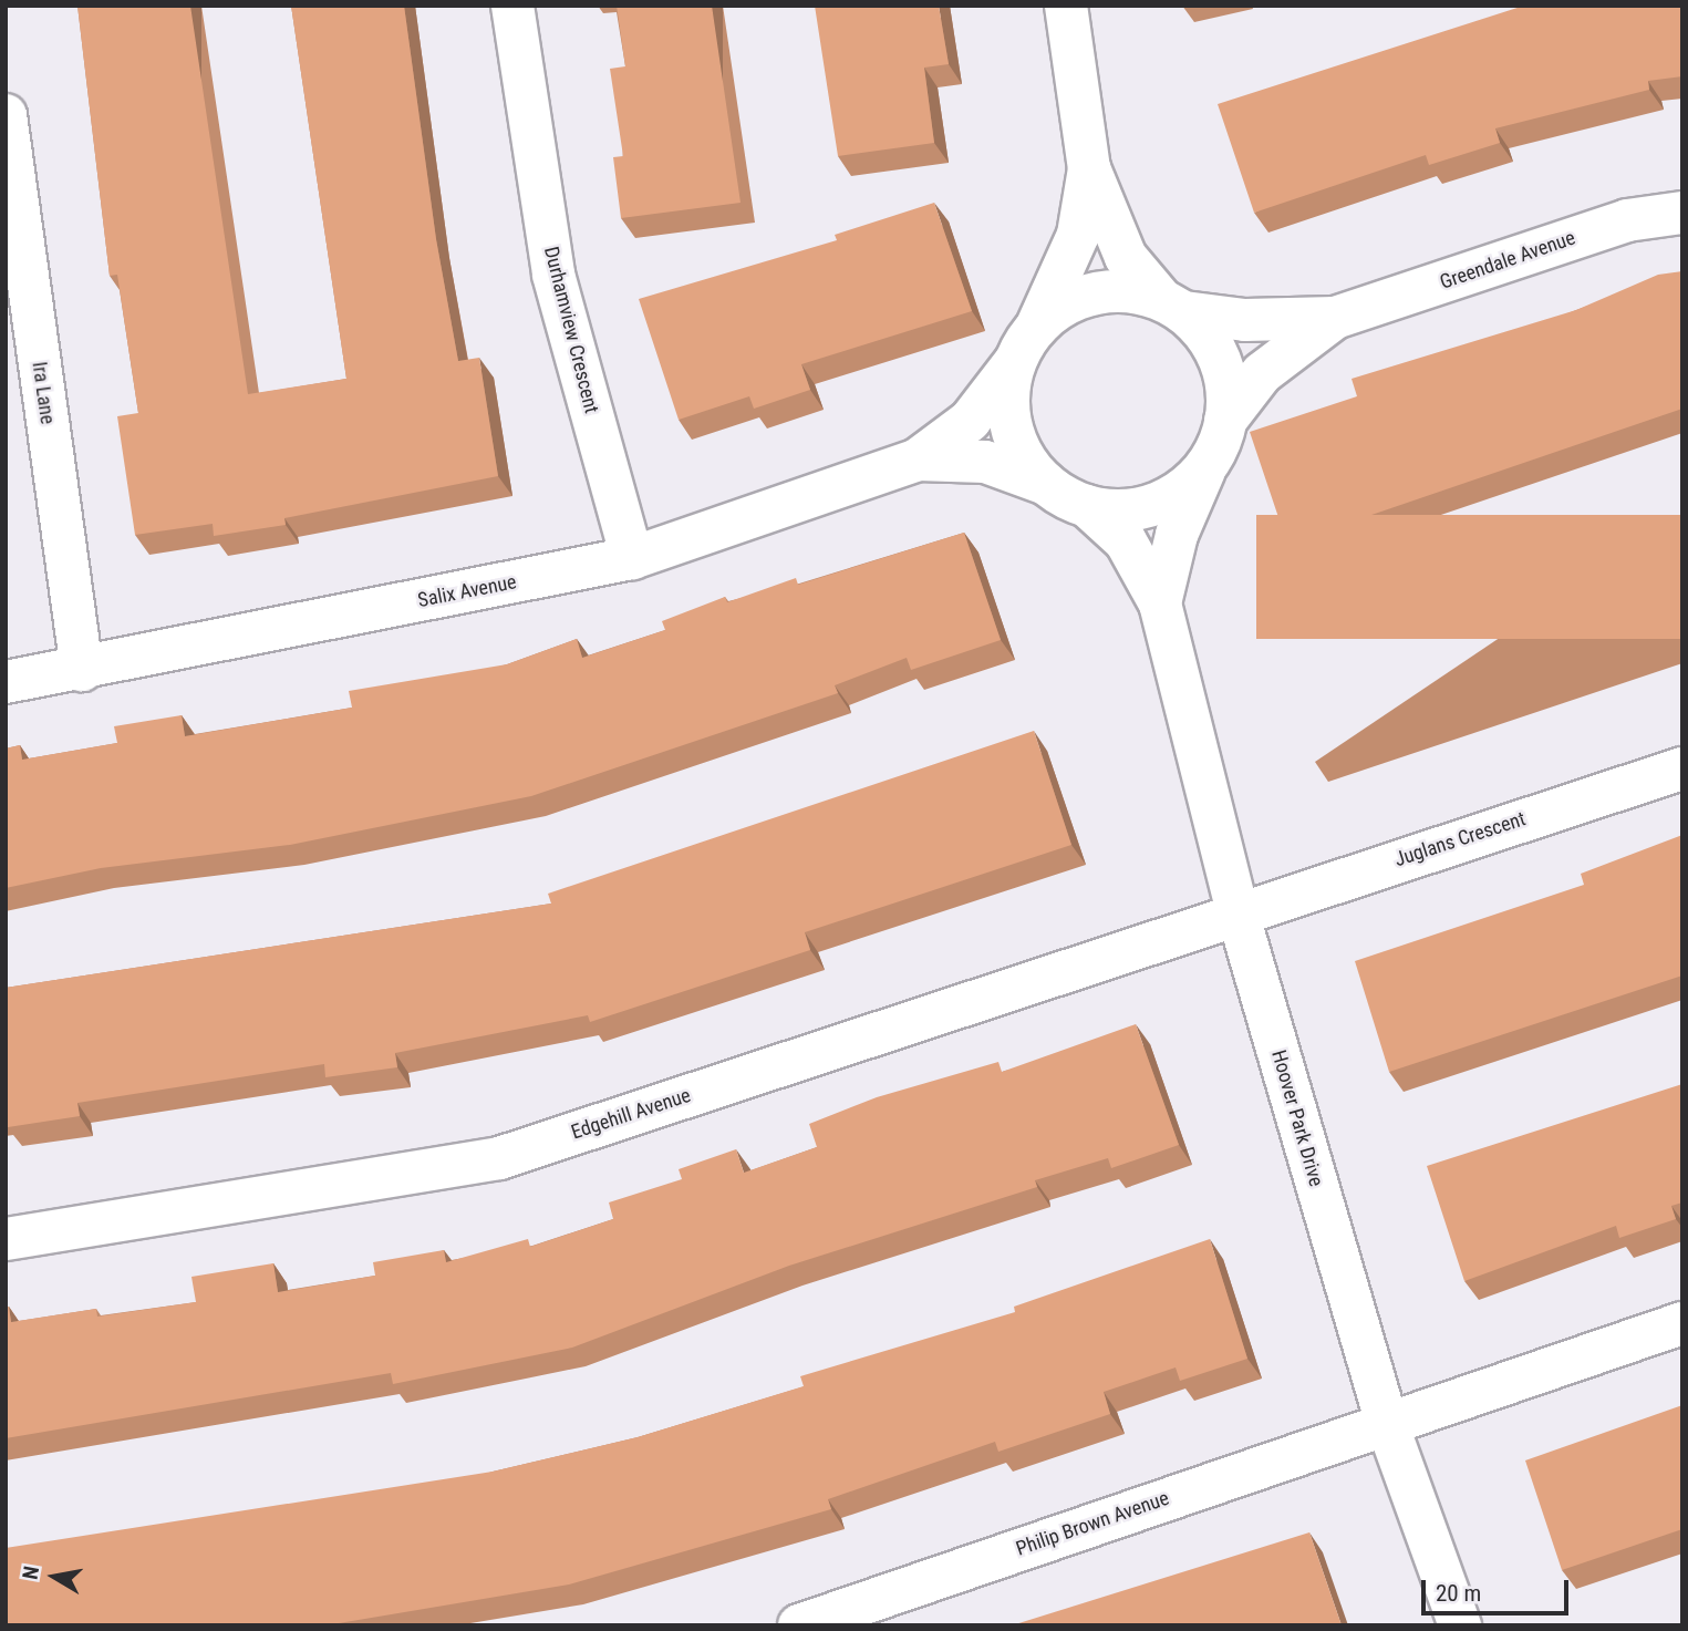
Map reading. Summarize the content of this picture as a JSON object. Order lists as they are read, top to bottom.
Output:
{
  "streets": {
    "street": [
      "Greendale Avenue",
      "Durhamview Crescent",
      "Ira Lane",
      "Salix Avenue",
      "Juglans Crescent",
      "Edgehill Avenue",
      "Hoover Park Drive",
      "Philip Brown Avenue"
    ]
  },
  "crossings": [
    ["Greendale Avenue", "Salix Avenue"],
    ["Greendale Avenue", "Hoover Park Drive"],
    ["Durhamview Crescent", "Salix Avenue"],
    ["Ira Lane", "Salix Avenue"],
    ["Salix Avenue", "Hoover Park Drive"],
    ["Juglans Crescent", "Edgehill Avenue"],
    ["Juglans Crescent", "Hoover Park Drive"],
    ["Edgehill Avenue", "Hoover Park Drive"],
    ["Hoover Park Drive", "Philip Brown Avenue"]
  ],
  "scale_bar": "20 m",
  "north": "left"
}
